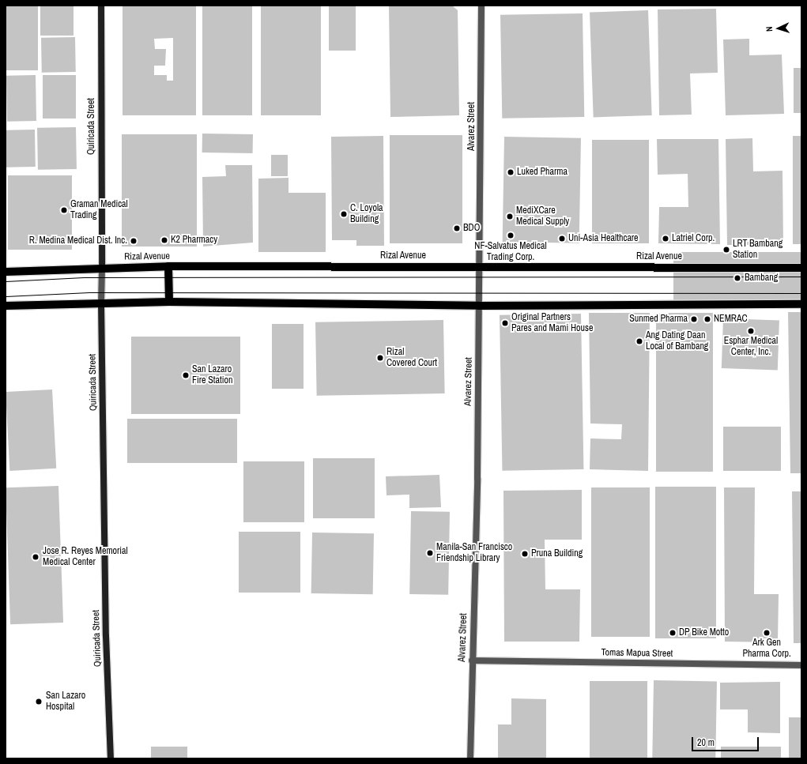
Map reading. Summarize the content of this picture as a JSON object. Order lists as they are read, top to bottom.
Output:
{
  "streets": {
    "main road": ["Rizal Avenue"],
    "street": ["Quiricada Street", "Alvarez Street", "Tomas Mapua Street"]
  },
  "crossings": [
    ["Quiricada Street", "Rizal Avenue"],
    ["Alvarez Street", "Rizal Avenue"],
    ["Alvarez Street", "Tomas Mapua Street"]
  ],
  "places": [
    "Luked Pharma",
    "Graman Medical Trading",
    "C. Loyola Building",
    "MediXCare Medical Supply",
    "BDO",
    "NF-Salvatus Medical Trading Corp.",
    "Uni-Asia Healthcare",
    "Latriel Corp.",
    "K2 Pharmacy",
    "R. Medina Medical Dist. Inc.",
    "LRT Bambang Station",
    "Bambang",
    "Sunmed Pharma",
    "NEMRAC",
    "Original Partners Pares and Mami House",
    "Esphar Medical Center, Inc.",
    "Ang Dating Daan Local of Bambang",
    "Rizal Covered Court",
    "San Lazaro Fire Station",
    "Manila-San Francisco Friendship Library",
    "Pruna Building",
    "Jose R. Reyes Memorial Medical Center",
    "DP Bike Motto",
    "Ark Gen Pharma Corp.",
    "San Lazaro Hospital"
  ],
  "scale_bar": "20 m",
  "north": "left"
}
